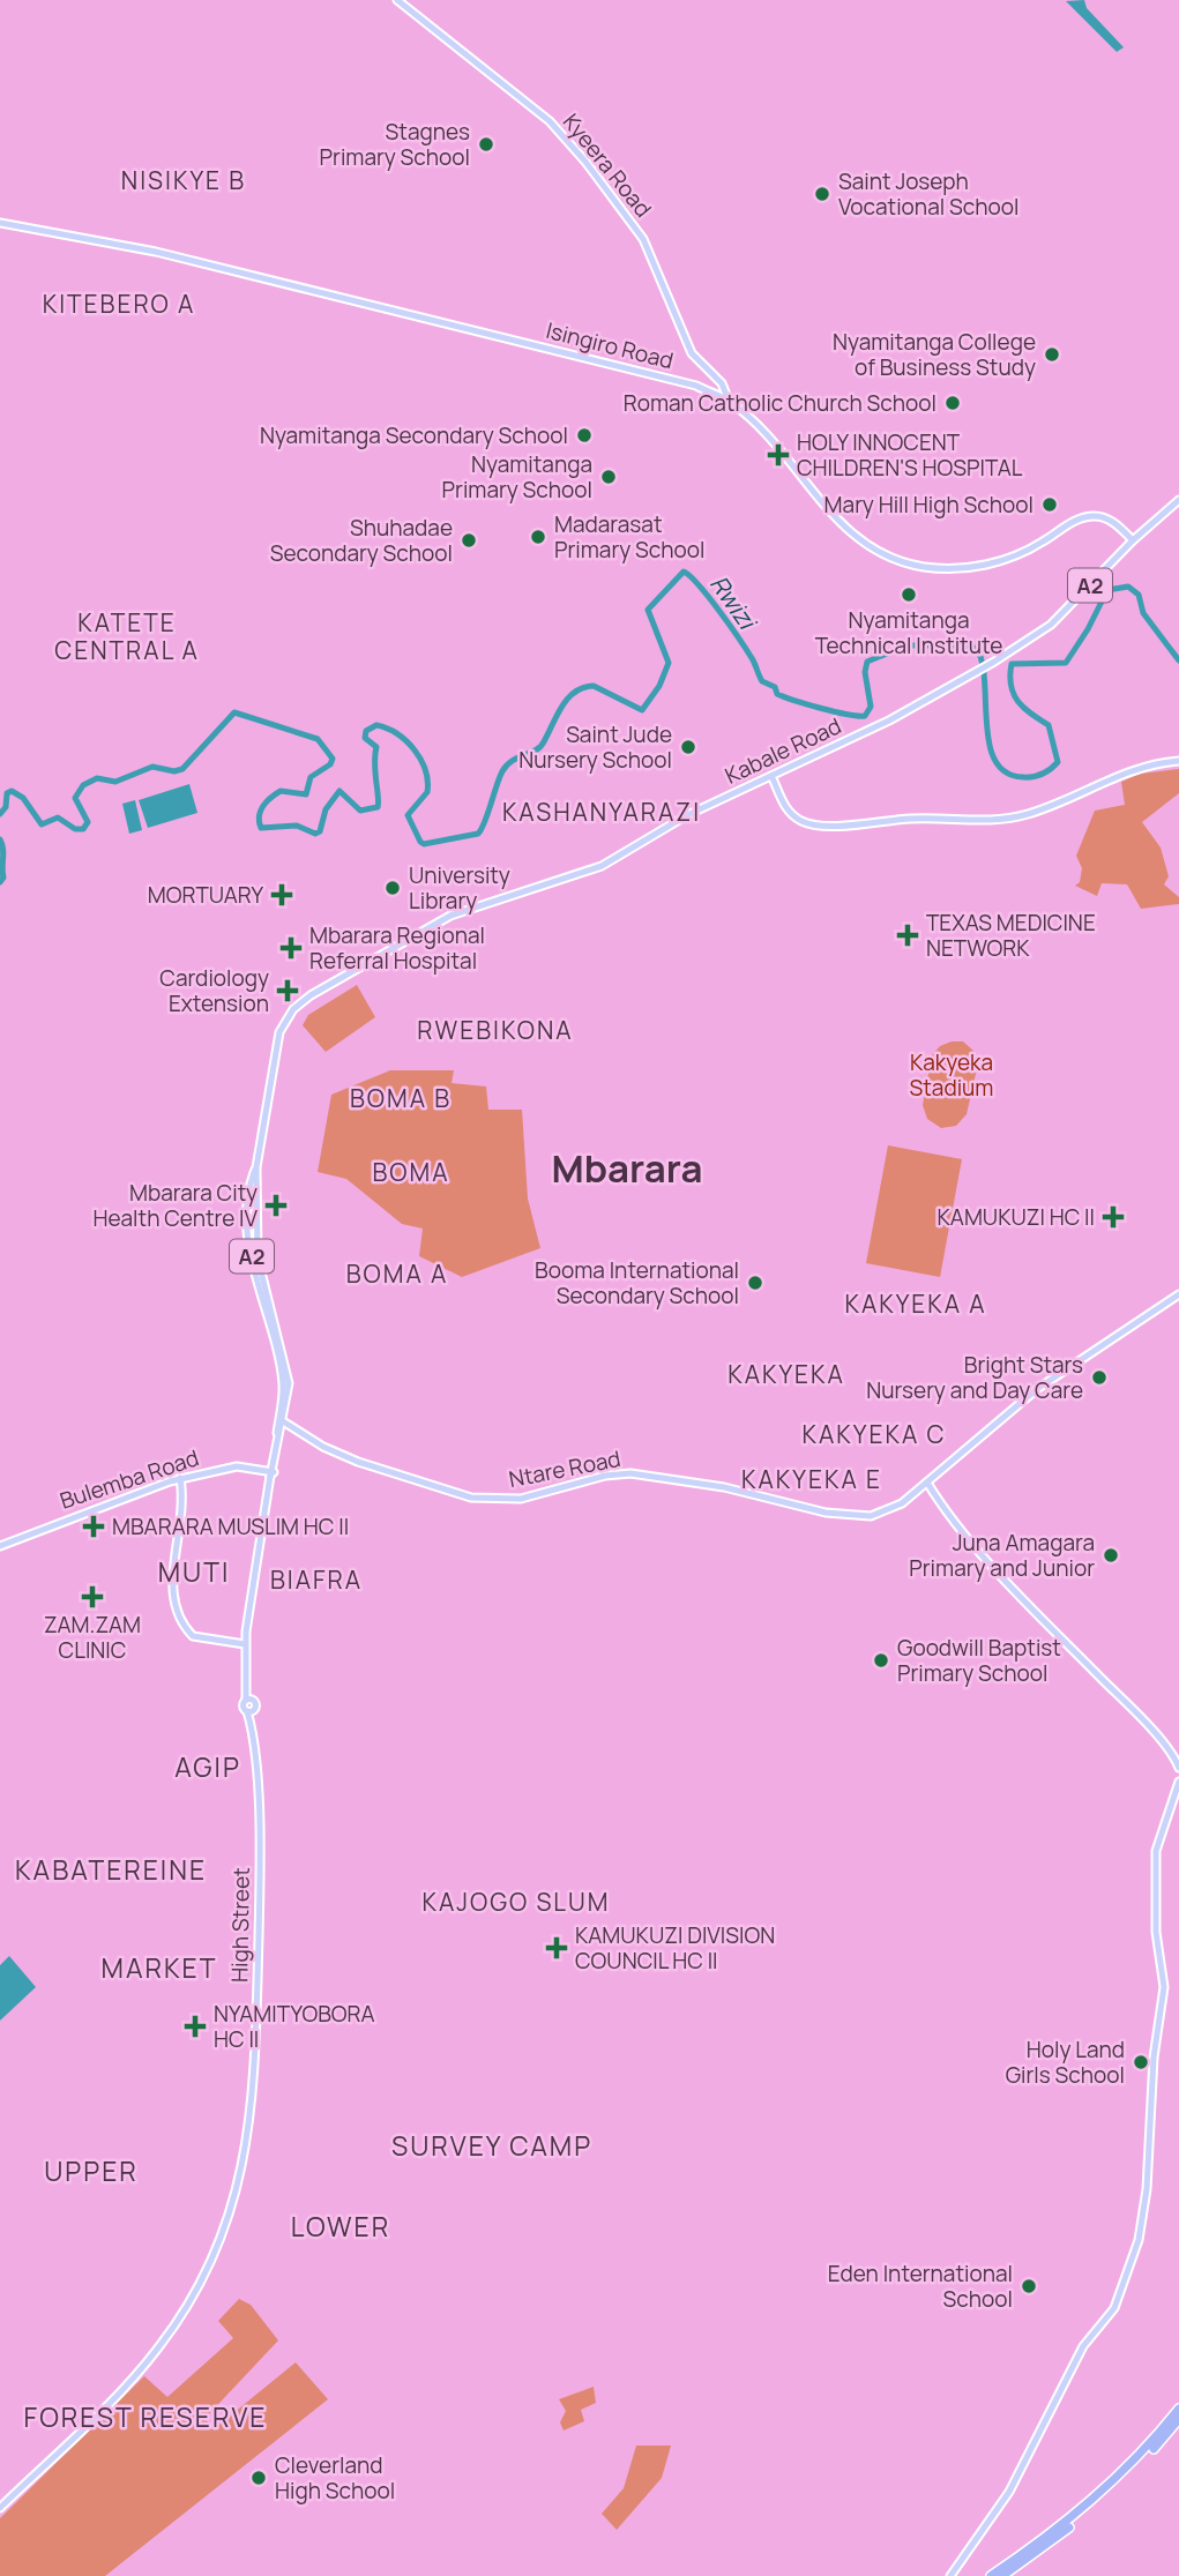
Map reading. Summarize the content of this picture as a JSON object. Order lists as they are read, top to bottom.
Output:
{
  "streets": {
    "main road": [
      "Kyeera Road",
      "Isingiro Road",
      "A2",
      "Kabale Road",
      "Ntare Road",
      "Bulemba Road",
      "High Street"
    ]
  },
  "crossings": [
    ["Kyeera Road", "Isingiro Road"],
    ["Isingiro Road", "A2"],
    ["Isingiro Road", "Kabale Road"],
    ["A2", "Kabale Road"],
    ["A2", "Ntare Road"],
    ["A2", "Bulemba Road"],
    ["A2", "High Street"]
  ],
  "districts": [
    "NISIKYE B",
    "KITEBERO A",
    "KATETE CENTRAL A",
    "KASHANYARAZI",
    "RWEBIKONA",
    "BOMA B",
    "Mbarara",
    "BOMA",
    "BOMA A",
    "KAKYEKA A",
    "KAKYEKA",
    "KAKYEKA C",
    "KAKYEKA E",
    "MUTI",
    "BIAFRA",
    "AGIP",
    "KABATEREINE",
    "KAJOGO SLUM",
    "MARKET",
    "SURVEY CAMP",
    "UPPER",
    "LOWER",
    "FOREST RESERVE"
  ],
  "water": ["Rwizi"],
  "parks": ["Kakyeka Stadium"],
  "places": {
    "other": [
      "Stagnes Primary School",
      "Saint Joseph Vocational School",
      "Nyamitanga College of Business Study",
      "Roman Catholic Church School",
      "Nyamitanga Secondary School",
      "Nyamitanga Primary School",
      "Mary Hill High School",
      "Madarasat Primary School",
      "Shuhadae Secondary School",
      "Nyamitanga Technical Institute",
      "Saint Jude Nursery School",
      "University Library",
      "Booma International Secondary School",
      "Bright Stars Nursery and Day Care",
      "Juna Amagara Primary and Junior",
      "Goodwill Baptist Primary School",
      "Holy Land Girls School",
      "Eden International School",
      "Cleverland High School"
    ],
    "health": [
      "HOLY INNOCENT CHILDREN'S HOSPITAL",
      "MORTUARY",
      "TEXAS MEDICINE NETWORK",
      "Mbarara Regional Referral Hospital",
      "Cardiology Extension",
      "Mbarara City Health Centre IV",
      "KAMUKUZI HC II",
      "MBARARA MUSLIM HC II",
      "ZAM.ZAM CLINIC",
      "KAMUKUZI DIVISION COUNCIL HC II",
      "NYAMITYOBORA HC II"
    ]
  }
}
